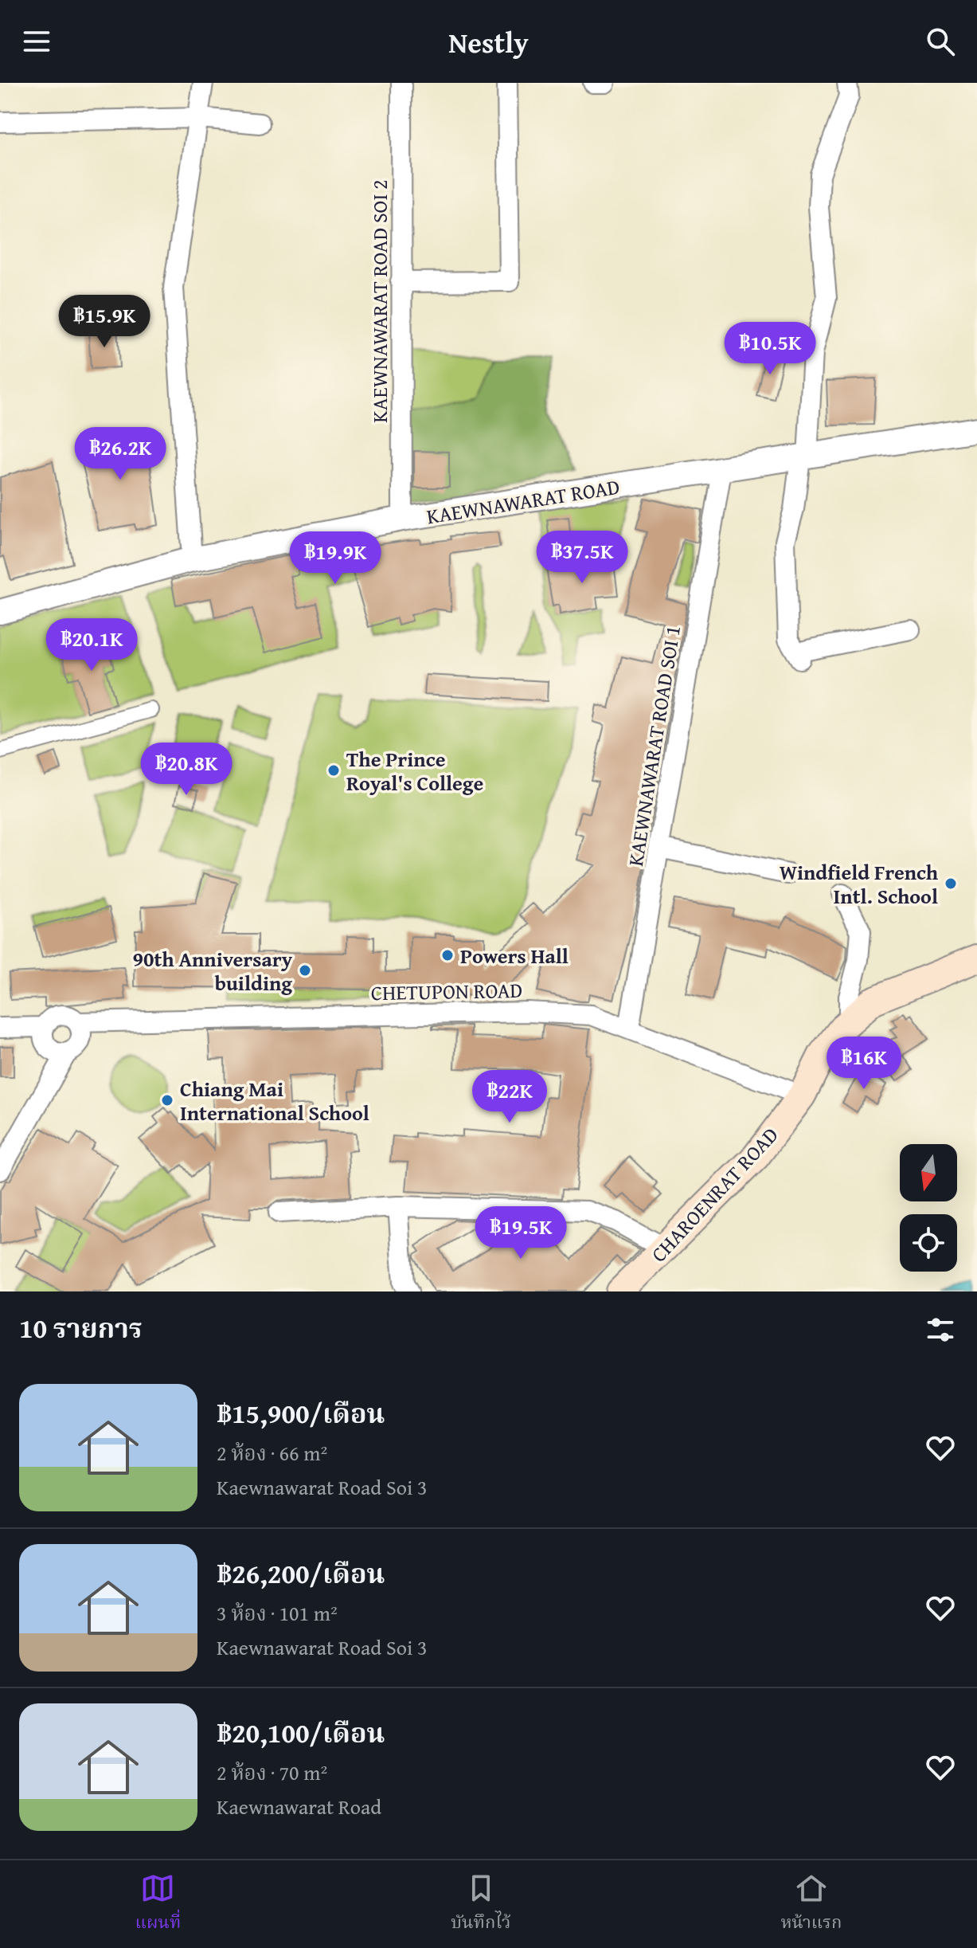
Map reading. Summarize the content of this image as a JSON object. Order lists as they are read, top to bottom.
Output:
{
  "streets": {
    "main road": ["CHAROENRAT ROAD"],
    "street": [
      "KAEWNAWARAT ROAD SOI 2",
      "KAEWNAWARAT ROAD",
      "KAEWNAWARAT ROAD SOI 1",
      "CHETUPON ROAD"
    ]
  },
  "crossings": [
    ["KAEWNAWARAT ROAD SOI 2", "KAEWNAWARAT ROAD"],
    ["KAEWNAWARAT ROAD", "KAEWNAWARAT ROAD SOI 1"],
    ["KAEWNAWARAT ROAD SOI 1", "CHETUPON ROAD"],
    ["CHETUPON ROAD", "CHAROENRAT ROAD"]
  ],
  "places": [
    "The Prince Royal's College",
    "Windfield French Intl. School",
    "Powers Hall",
    "90th Anniversary building",
    "Chiang Mai International School"
  ],
  "north": "bottom",
  "page": {
    "header": "Nestly",
    "price": [
      "฿15.9K",
      "฿10.5K",
      "฿26.2K",
      "฿37.5K",
      "฿19.9K",
      "฿20.1K",
      "฿20.8K",
      "฿16K",
      "฿22K",
      "฿19.5K"
    ],
    "heading": "10 รายการ",
    "list": [
      {
        "name": "฿15,900/เดือน",
        "note": "2 ห้อง · 66 m² · Kaewnawarat Road Soi 3"
      },
      {
        "name": "฿26,200/เดือน",
        "note": "3 ห้อง · 101 m² · Kaewnawarat Road Soi 3"
      },
      {
        "name": "฿20,100/เดือน",
        "note": "2 ห้อง · 70 m² · Kaewnawarat Road"
      }
    ],
    "tabs": ["แผนที่", "บันทึกไว้", "หน้าแรก"]
  }
}
